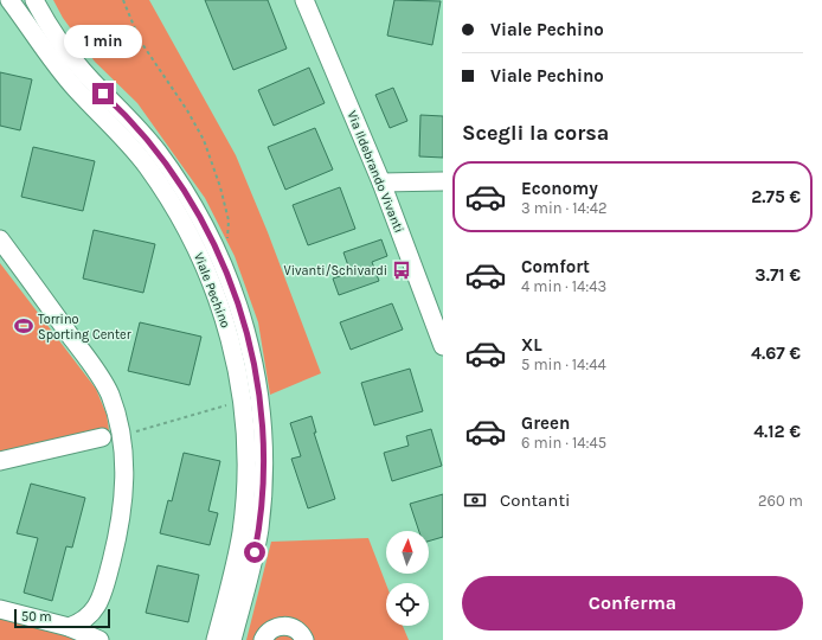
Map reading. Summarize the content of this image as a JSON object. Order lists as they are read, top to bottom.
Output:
{
  "streets": {
    "street": ["Via Ildebrando Vivanti", "Viale Pechino"]
  },
  "places": {
    "bus stop": ["Vivanti/Schivardi"],
    "sports": ["Torrino Sporting Center"]
  },
  "scale_bar": "50 m",
  "north": "top",
  "page": {
    "banner": ["Viale Pechino", "Viale Pechino"],
    "bubble": "1 min",
    "heading": "Scegli la corsa",
    "list": [
      {
        "name": "Economy",
        "note": "3 min · 14:42",
        "value": "2.75 €"
      },
      {
        "name": "Comfort",
        "note": "4 min · 14:43",
        "value": "3.71 €"
      },
      {
        "name": "XL",
        "note": "5 min · 14:44",
        "value": "4.67 €"
      },
      {
        "name": "Green",
        "note": "6 min · 14:45",
        "value": "4.12 €"
      }
    ],
    "pay": ["Contanti", "260 m"],
    "buttons": "Conferma",
    "scale": "50 m"
  }
}
